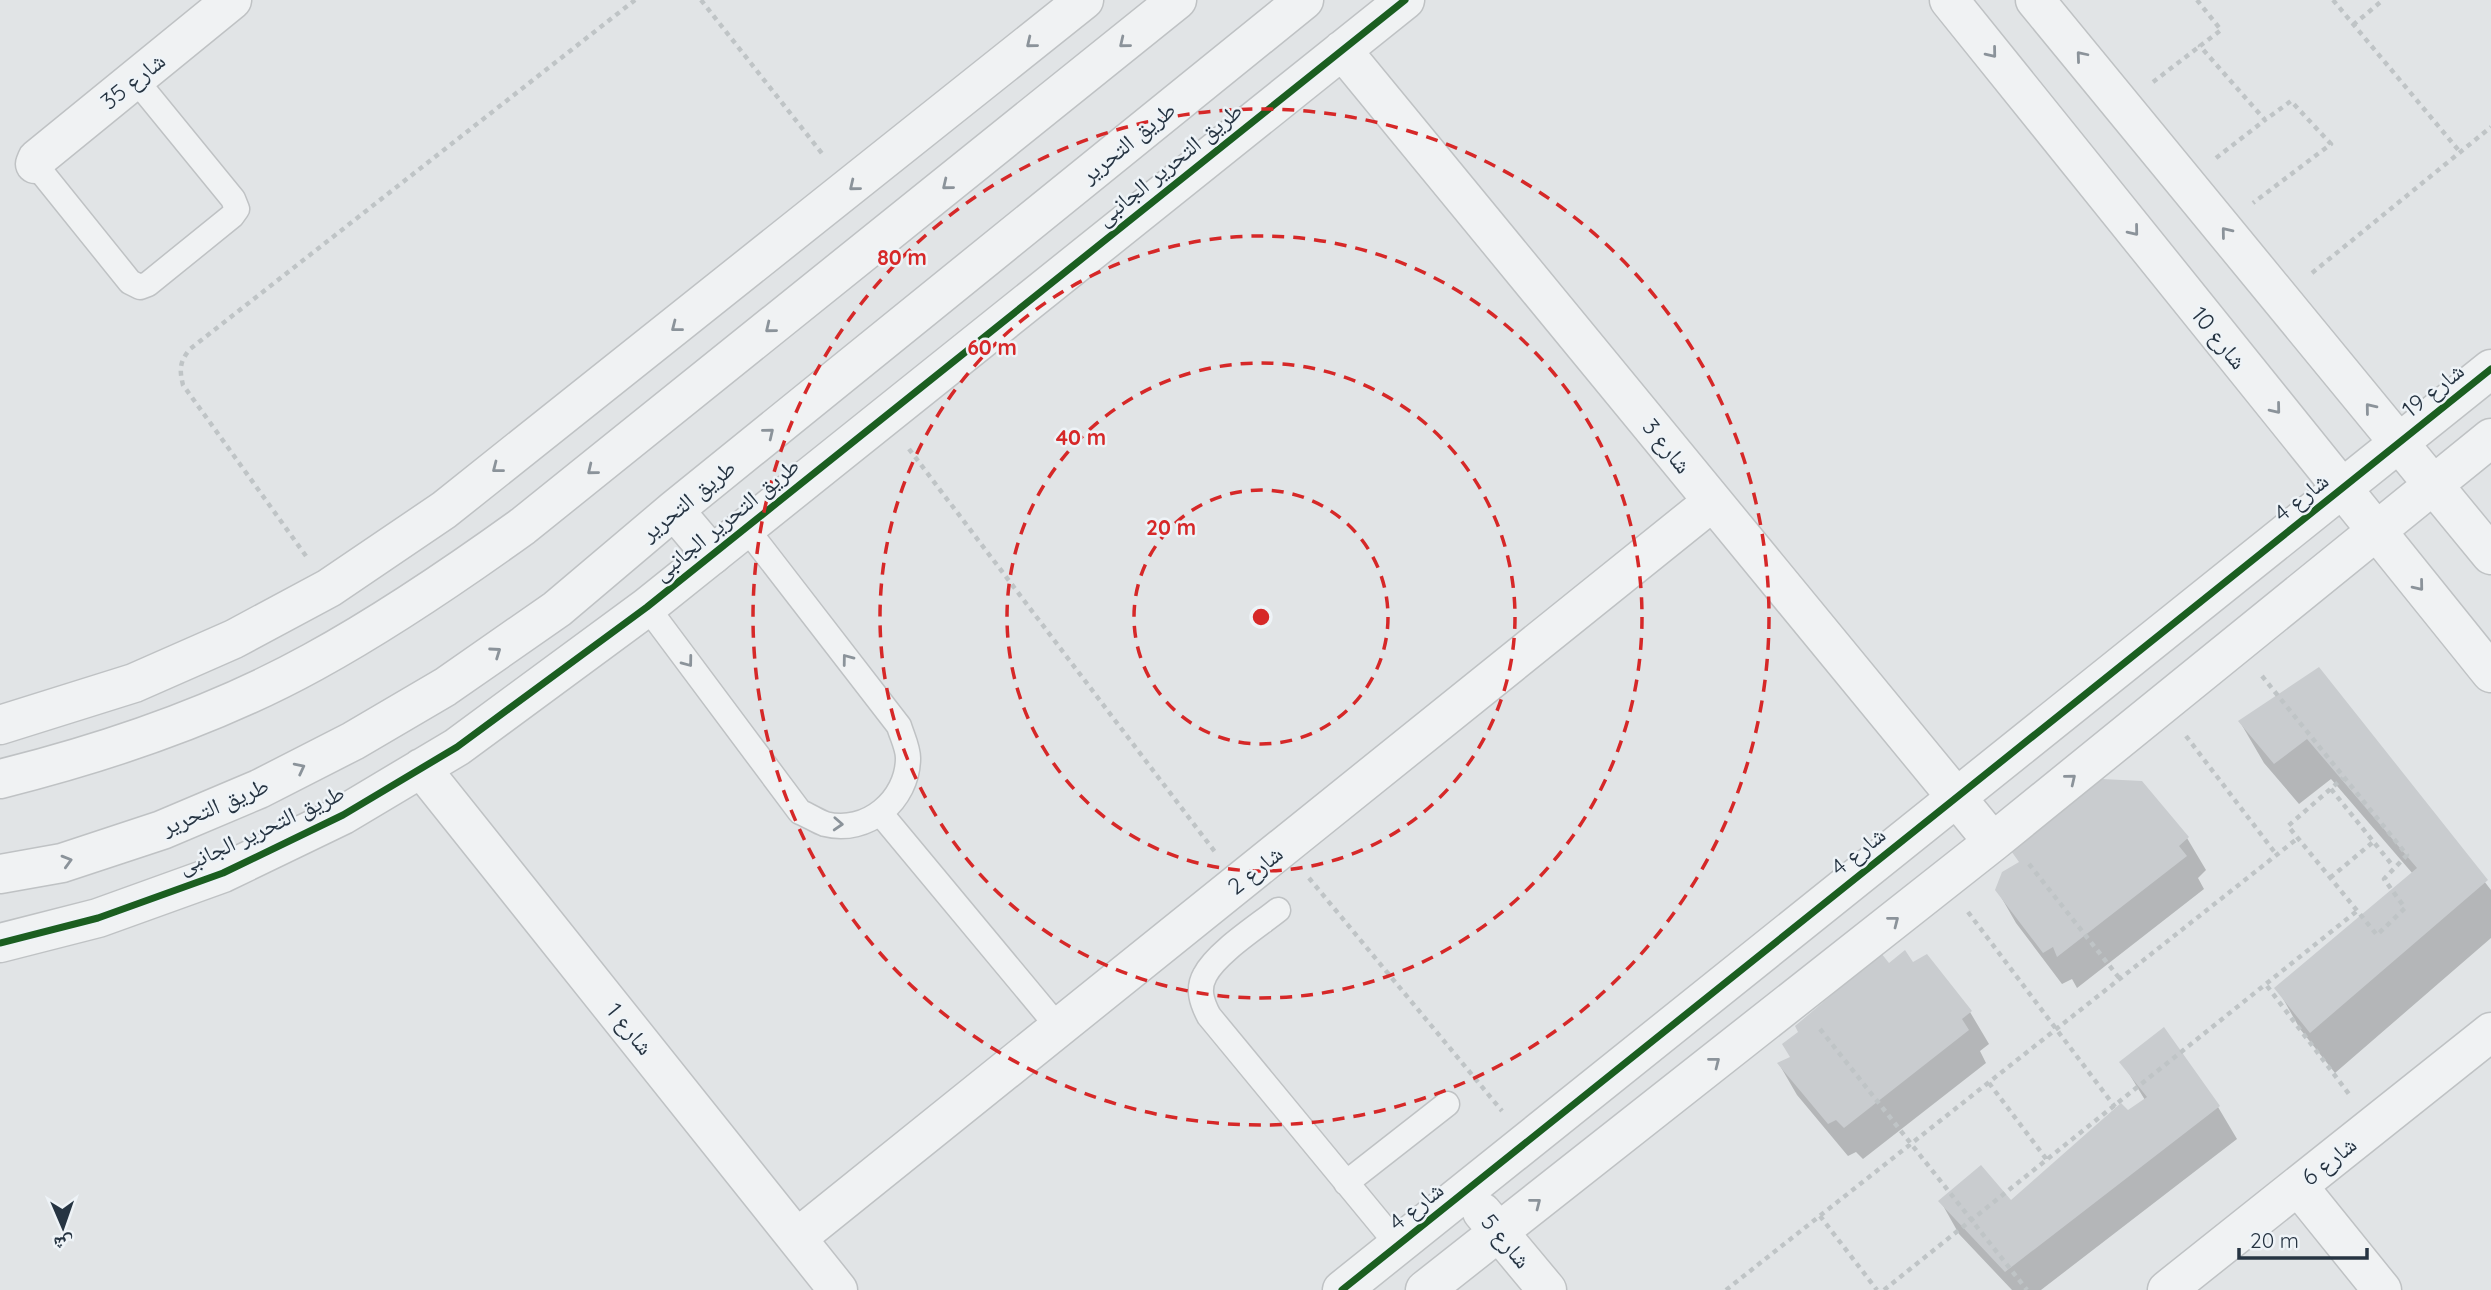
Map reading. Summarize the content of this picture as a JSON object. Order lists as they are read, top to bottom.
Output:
{
  "streets": {
    "street": [
      "شارع 35",
      "طريق التحرير",
      "طريق التحرير الجانبى",
      "شارع 10",
      "شارع 19",
      "شارع 3",
      "شارع 4",
      "شارع 2",
      "شارع 1",
      "شارع 6",
      "شارع 5"
    ]
  },
  "crossings": [
    ["طريق التحرير الجانبى", "شارع 3"],
    ["طريق التحرير الجانبى", "شارع 1"],
    ["شارع 10", "شارع 4"],
    ["شارع 19", "شارع 4"],
    ["شارع 3", "شارع 4"],
    ["شارع 3", "شارع 2"],
    ["شارع 4", "شارع 5"],
    ["شارع 2", "شارع 1"]
  ],
  "scale_bar": "20 m",
  "north": "bottom",
  "rings": [
    "80 m",
    "60 m",
    "40 m",
    "20 m"
  ]
}
